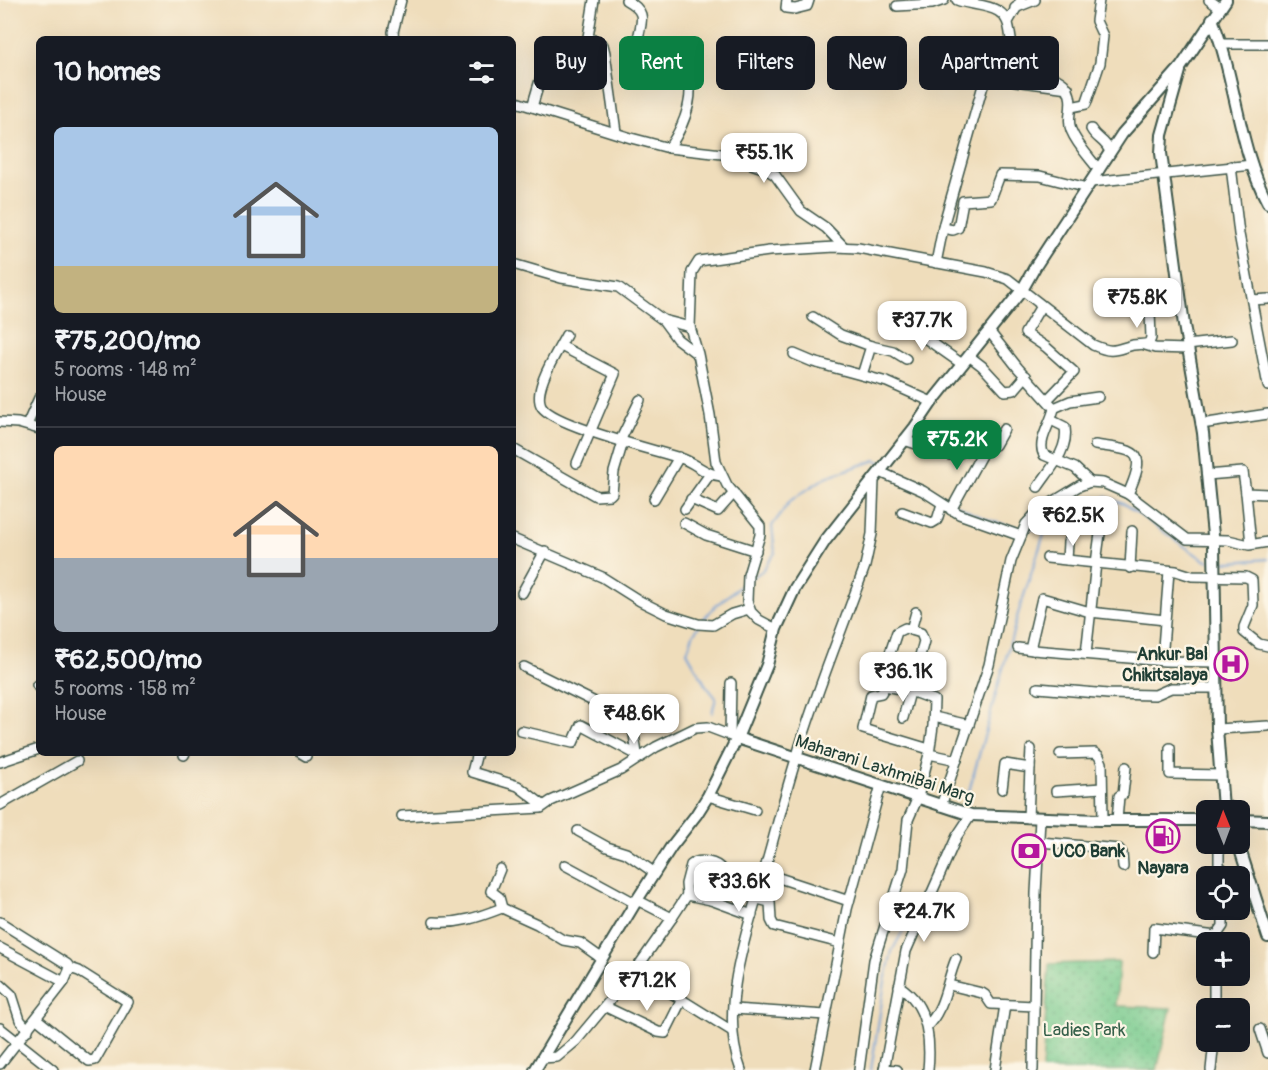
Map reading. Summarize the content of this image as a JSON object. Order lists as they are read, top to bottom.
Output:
{
  "streets": {
    "main road": ["Maharani LaxhmiBai Marg"]
  },
  "parks": ["Ladies Park"],
  "places": {
    "hospital": ["Ankur Bal Chikitsalaya"],
    "fuel station": ["Nayara"],
    "bank": ["UCO Bank"]
  },
  "north": "top",
  "page": {
    "chip": [
      "Buy",
      "Rent",
      "Filters",
      "New",
      "Apartment"
    ],
    "heading": "10 homes",
    "list": [
      {
        "name": "₹75,200/mo",
        "note": "5 rooms · 148 m² · House"
      },
      {
        "name": "₹62,500/mo",
        "note": "5 rooms · 158 m² · House"
      }
    ],
    "price": [
      "₹55.1K",
      "₹75.8K",
      "₹37.7K",
      "₹75.2K",
      "₹62.5K",
      "₹36.1K",
      "₹48.6K",
      "₹33.6K",
      "₹24.7K",
      "₹71.2K"
    ],
    "map_buttons": ["+", "−"]
  }
}
